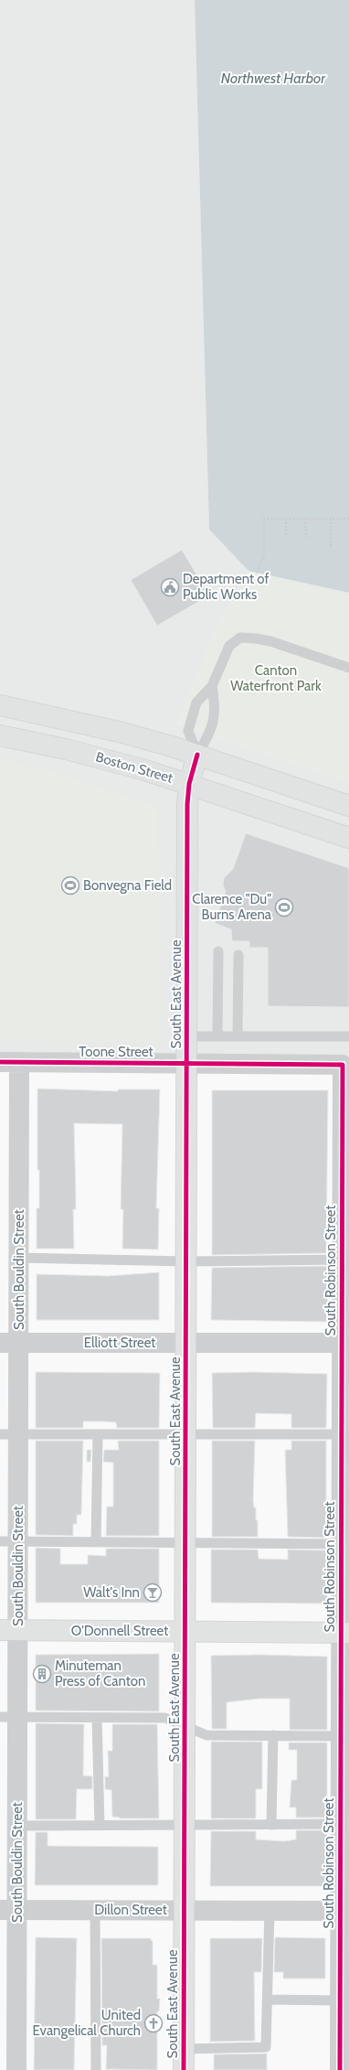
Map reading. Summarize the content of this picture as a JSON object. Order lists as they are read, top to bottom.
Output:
{
  "streets": {
    "street": [
      "Boston Street",
      "South East Avenue",
      "Toone Street",
      "South Bouldin Street",
      "South Robinson Street",
      "Elliott Street",
      "O'Donnell Street",
      "Dillon Street"
    ]
  },
  "crossings": [
    ["Boston Street", "South East Avenue"],
    ["South East Avenue", "Toone Street"],
    ["South East Avenue", "Elliott Street"],
    ["South East Avenue", "O'Donnell Street"],
    ["South East Avenue", "Dillon Street"],
    ["Toone Street", "South Bouldin Street"],
    ["Toone Street", "South Robinson Street"],
    ["South Bouldin Street", "Elliott Street"],
    ["South Bouldin Street", "O'Donnell Street"],
    ["South Bouldin Street", "Dillon Street"],
    ["South Robinson Street", "Elliott Street"],
    ["South Robinson Street", "O'Donnell Street"],
    ["South Robinson Street", "Dillon Street"]
  ],
  "water": ["Northwest Harbor"],
  "parks": ["Canton Waterfront Park"],
  "places": {
    "public building": ["Department of Public Works"],
    "sports": ["Bonvegna Field", "Clarence \"Du\" Burns Arena"],
    "bar": ["Walt's Inn"],
    "building": ["Minuteman Press of Canton"],
    "church": ["United Evangelical Church"]
  }
}
